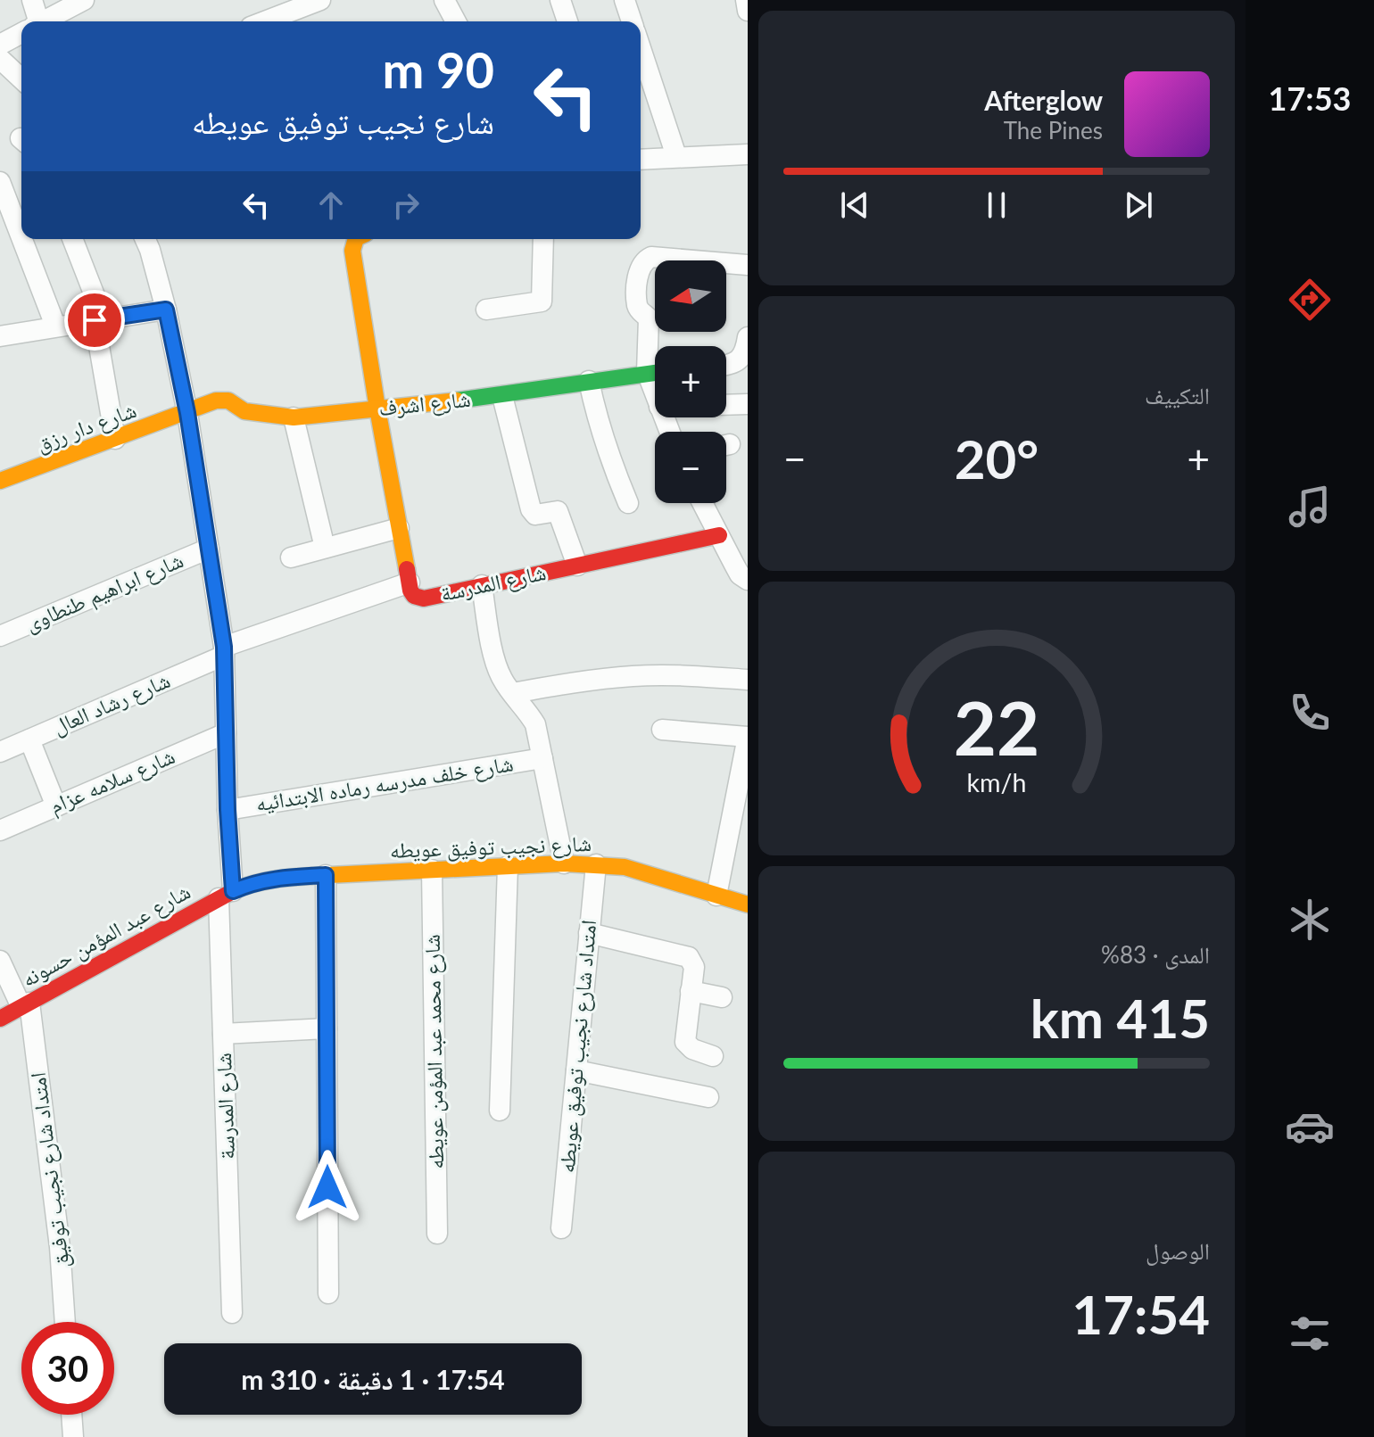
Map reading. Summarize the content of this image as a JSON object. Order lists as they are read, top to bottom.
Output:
{
  "streets": {
    "street": [
      "شارع اشرف",
      "شارع دار رزق",
      "شارع المدرسة",
      "شارع ابراهيم طنطاوى",
      "شارع رشاد العال",
      "شارع سلامه عزام",
      "شارع خلف مدرسه رماده الابتدائيه",
      "شارع نجيب توفيق عويطه",
      "شارع عبد المؤمن حسونه",
      "امتداد شارع نجيب توفيق عويطه",
      "شارع محمد عبد المؤمن عويطه",
      "امتداد شارع نجيب توفيق"
    ]
  },
  "crossings": [
    ["شارع اشرف", "شارع دار رزق"],
    ["شارع اشرف", "شارع المدرسة"],
    ["شارع دار رزق", "شارع المدرسة"],
    ["شارع المدرسة", "شارع ابراهيم طنطاوى"],
    ["شارع المدرسة", "شارع رشاد العال"],
    ["شارع المدرسة", "شارع سلامه عزام"],
    ["شارع المدرسة", "شارع خلف مدرسه رماده الابتدائيه"],
    ["شارع المدرسة", "شارع نجيب توفيق عويطه"],
    ["شارع المدرسة", "شارع عبد المؤمن حسونه"],
    ["شارع نجيب توفيق عويطه", "شارع عبد المؤمن حسونه"],
    ["شارع نجيب توفيق عويطه", "امتداد شارع نجيب توفيق عويطه"],
    ["شارع نجيب توفيق عويطه", "شارع محمد عبد المؤمن عويطه"],
    ["شارع عبد المؤمن حسونه", "امتداد شارع نجيب توفيق"]
  ],
  "north": "left",
  "page": {
    "tabs": "17:53",
    "turn": ["90 m", "شارع نجيب توفيق عويطه"],
    "song": ["Afterglow", "The Pines"],
    "map_buttons": ["+", "−"],
    "tile": [
      "التكييف",
      ["المدى · 83%", "415 km"],
      ["الوصول", "17:54"]
    ],
    "heat": ["−", "20°", "+"],
    "limit": "30",
    "trip": "17:54 · 1 دقيقة · 310 m",
    "gauge": ["22", "km/h"]
  }
}
